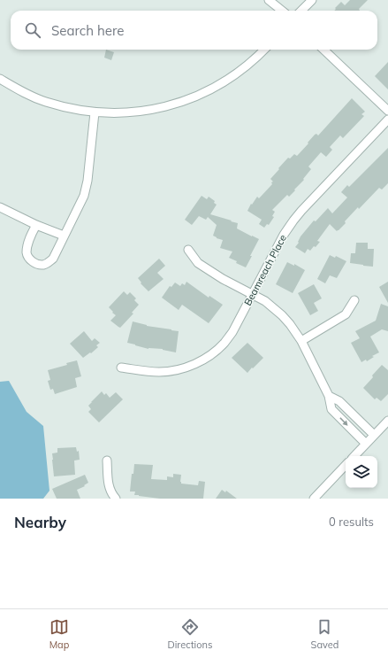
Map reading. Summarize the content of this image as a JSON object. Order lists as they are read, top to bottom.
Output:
{
  "streets": {
    "street": ["Beamreach Place"]
  },
  "page": {
    "search": "Search here",
    "heading": ["Nearby", "0 results"],
    "nav": ["Map", "Directions", "Saved"]
  }
}
